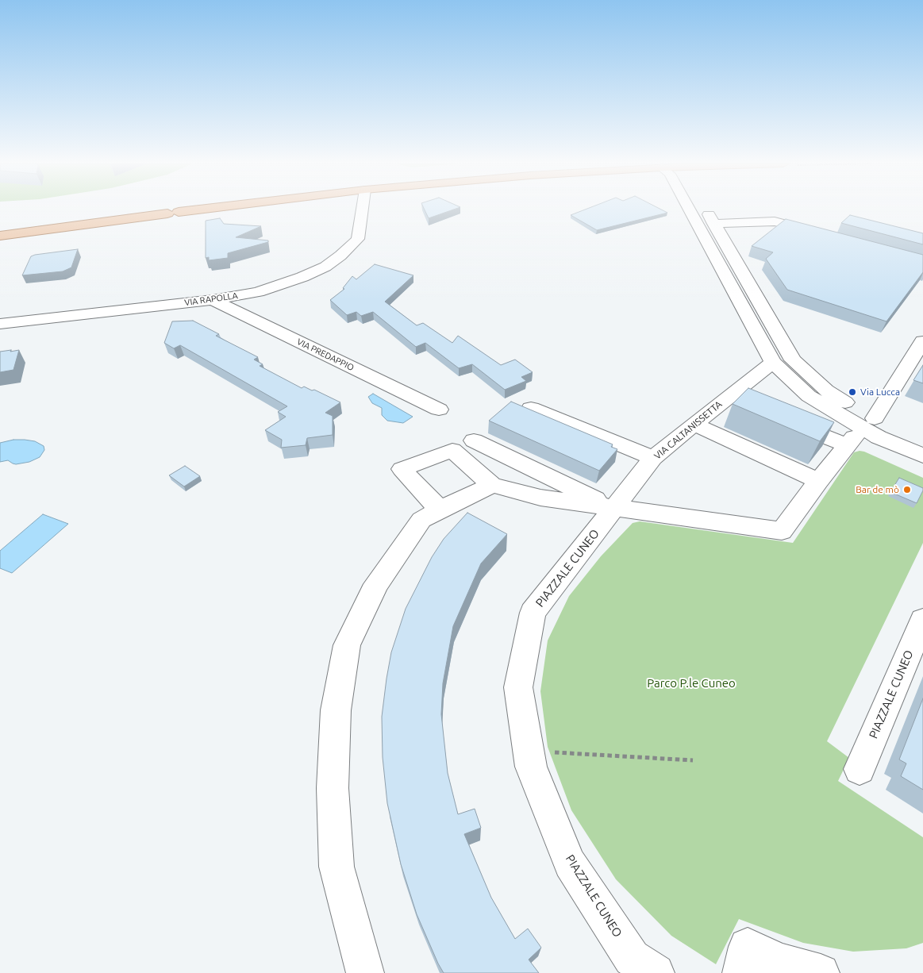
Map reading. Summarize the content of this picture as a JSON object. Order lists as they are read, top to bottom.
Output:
{
  "streets": {
    "street": [
      "VIA RAPOLLA",
      "VIA PREDAPPIO",
      "VIA CALTANISSETTA",
      "PIAZZALE CUNEO"
    ]
  },
  "crossings": [
    ["VIA RAPOLLA", "VIA PREDAPPIO"],
    ["VIA CALTANISSETTA", "PIAZZALE CUNEO"]
  ],
  "parks": ["Parco P.le Cuneo"],
  "places": ["Via Lucca", "Bar de mò"]
}
